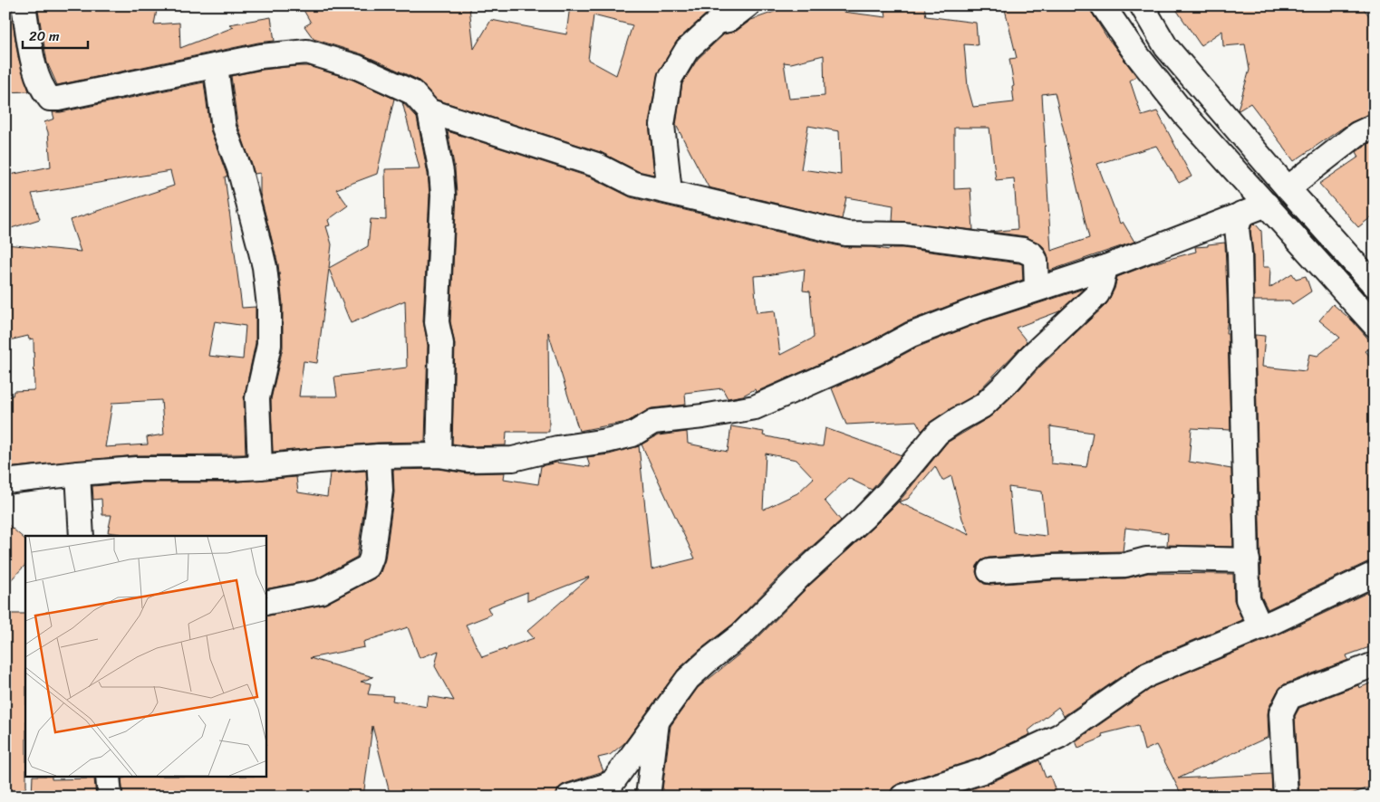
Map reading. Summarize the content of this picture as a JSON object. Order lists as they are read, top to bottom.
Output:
{
  "scale_bar": "20 m"
}
